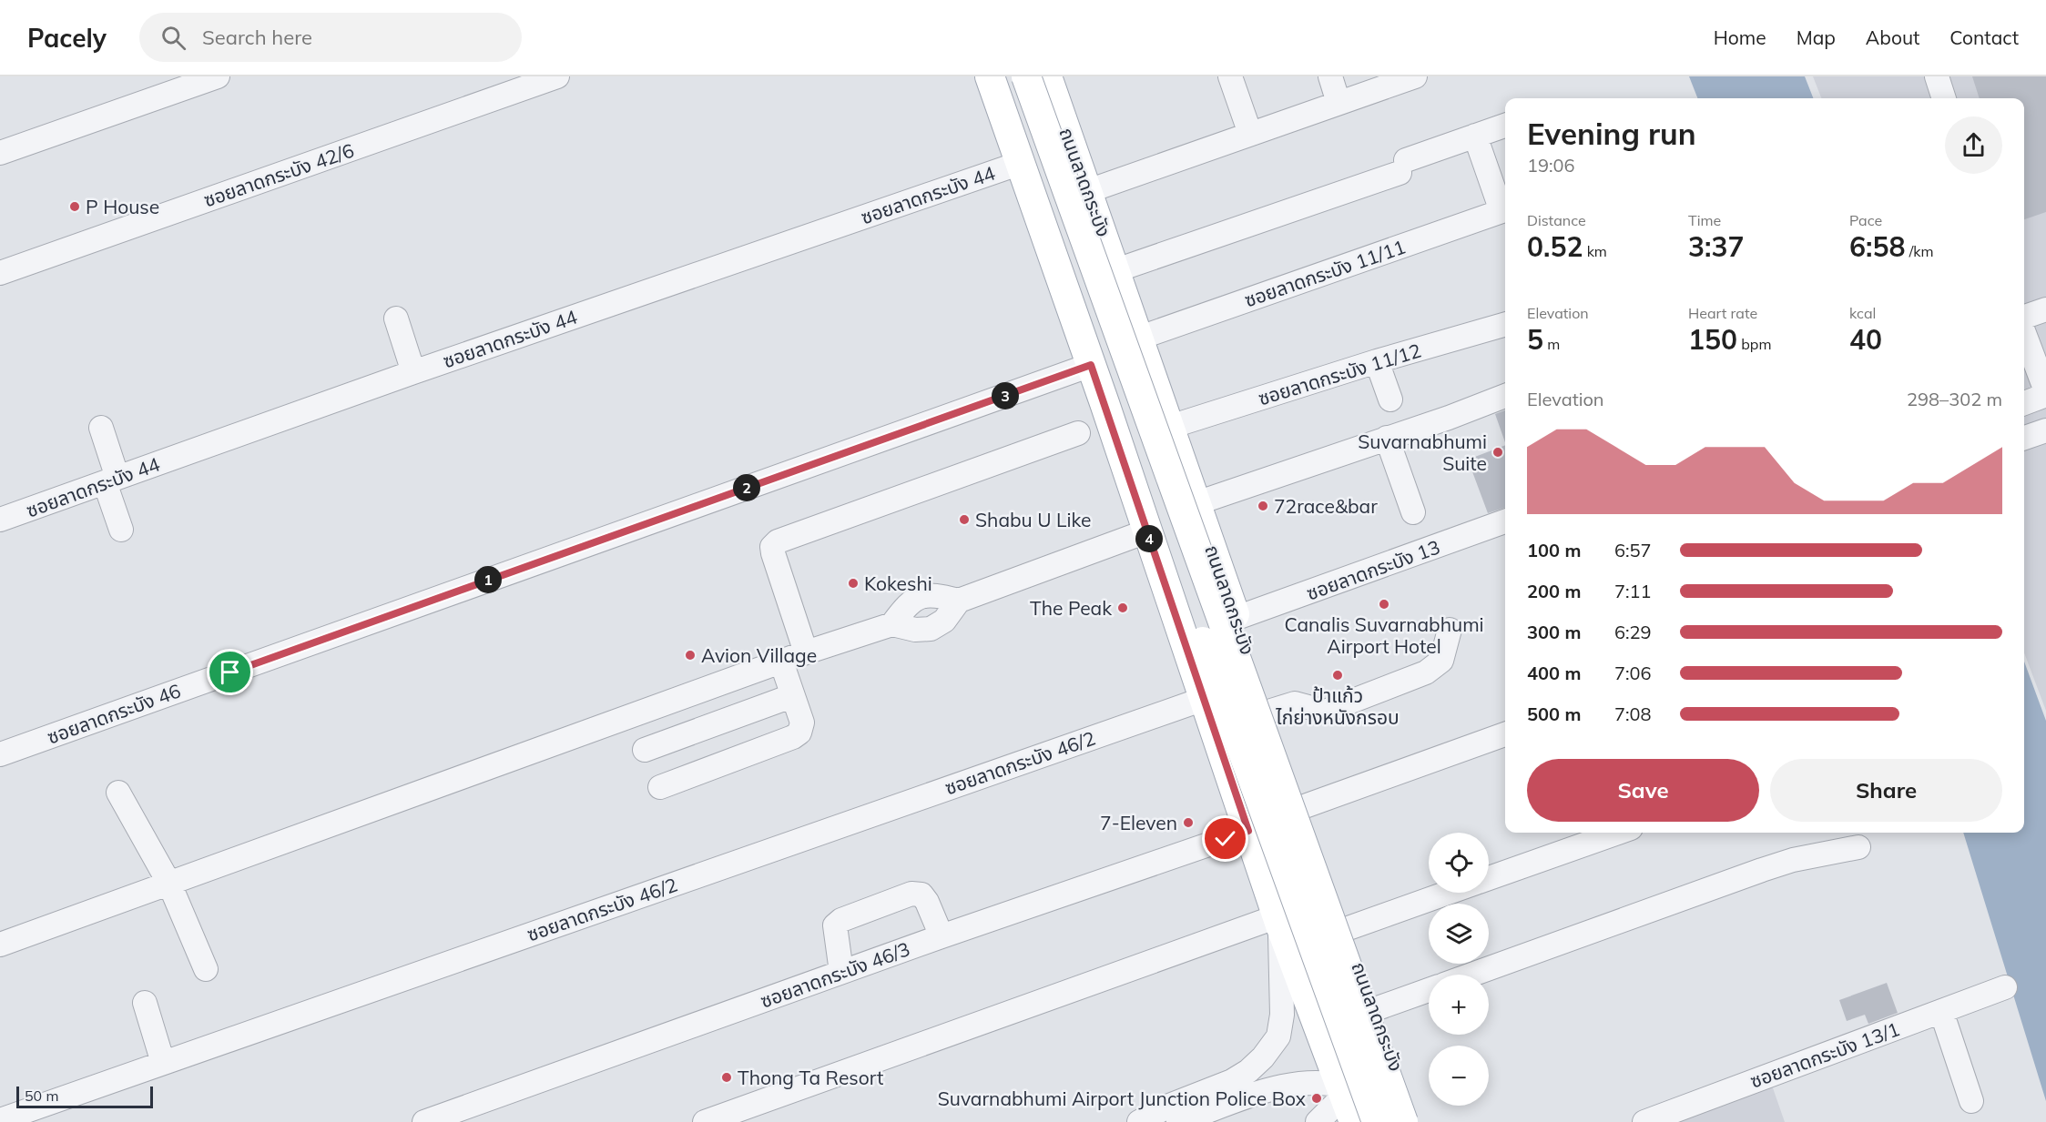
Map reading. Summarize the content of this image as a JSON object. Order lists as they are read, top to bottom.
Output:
{
  "streets": {
    "main road": ["ถนนลาดกระบัง"],
    "street": [
      "ซอยลาดกระบัง 42/6",
      "ซอยลาดกระบัง 44",
      "ซอยลาดกระบัง 11/11",
      "ซอยลาดกระบัง 11/12",
      "ซอยลาดกระบัง 13",
      "ซอยลาดกระบัง 46",
      "ซอยลาดกระบัง 46/2",
      "ซอยลาดกระบัง 46/3",
      "ซอยลาดกระบัง 13/1"
    ]
  },
  "crossings": [
    ["ถนนลาดกระบัง", "ซอยลาดกระบัง 11/11"],
    ["ถนนลาดกระบัง", "ซอยลาดกระบัง 11/12"],
    ["ถนนลาดกระบัง", "ซอยลาดกระบัง 13"]
  ],
  "places": [
    "P House",
    "Suvarnabhumi Suite",
    "72race&bar",
    "Shabu U Like",
    "Kokeshi",
    "Canalis Suvarnabhumi Airport Hotel",
    "The Peak",
    "Avion Village",
    "ป้าแก้ว ไก่ย่างหนังกรอบ",
    "7-Eleven",
    "Thong Ta Resort",
    "Suvarnabhumi Airport Junction Police Box"
  ],
  "scale_bar": "50 m",
  "page": {
    "header": "Pacely",
    "search": "Search here",
    "nav": [
      "Home",
      "Map",
      "About",
      "Contact"
    ],
    "heading": ["Evening run", "19:06"],
    "stats": [
      ["Distance", "0.52 km"],
      ["Time", "3:37"],
      ["Pace", "6:58 /km"],
      ["Elevation", "5 m"],
      ["Heart rate", "150 bpm"],
      ["kcal", "40"]
    ],
    "chart": ["Elevation", "298–302 m"],
    "pins": [
      "3",
      "2",
      "4",
      "1"
    ],
    "list": [
      {
        "name": "100 m",
        "note": "6:57"
      },
      {
        "name": "200 m",
        "note": "7:11"
      },
      {
        "name": "300 m",
        "note": "6:29"
      },
      {
        "name": "400 m",
        "note": "7:06"
      },
      {
        "name": "500 m",
        "note": "7:08"
      }
    ],
    "buttons": ["Save", "Share"],
    "map_buttons": ["+", "−"],
    "scale": "50 m"
  }
}
